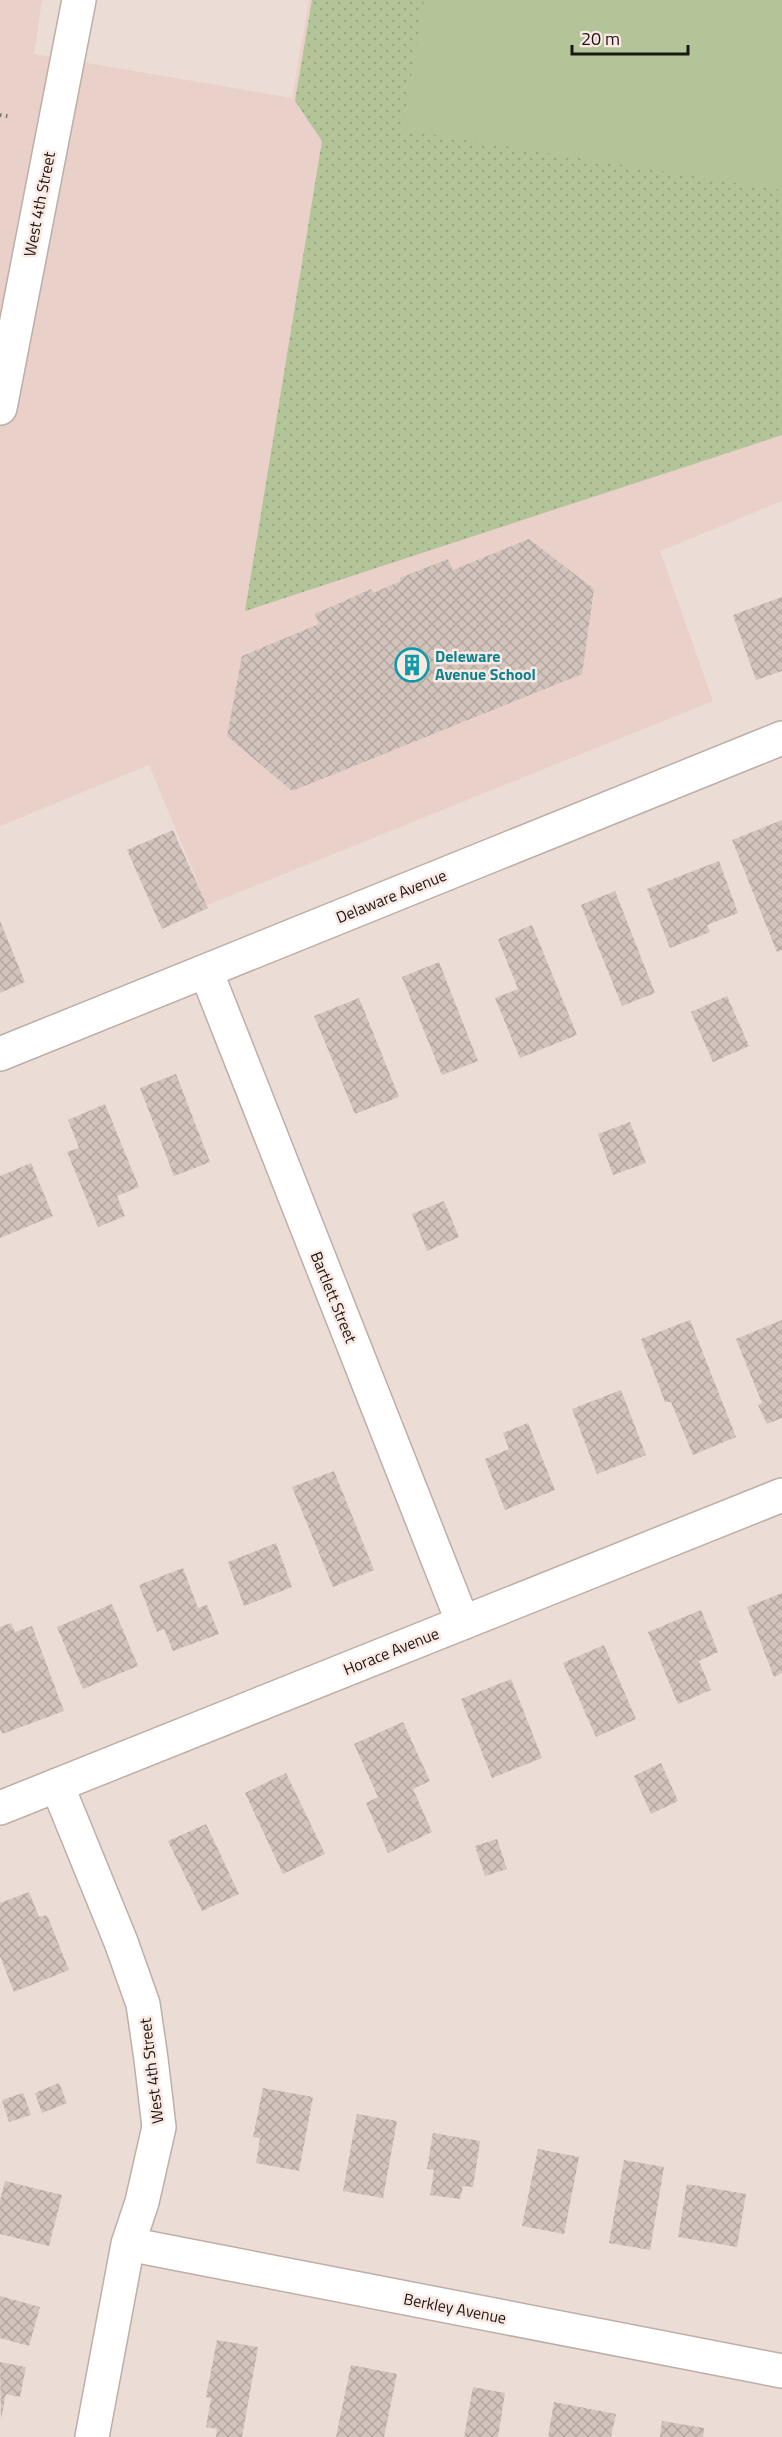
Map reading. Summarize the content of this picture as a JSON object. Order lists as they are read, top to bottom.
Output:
{
  "streets": {
    "street": [
      "West 4th Street",
      "Delaware Avenue",
      "Bartlett Street",
      "Horace Avenue",
      "Berkley Avenue"
    ]
  },
  "crossings": [
    ["West 4th Street", "Horace Avenue"],
    ["West 4th Street", "Berkley Avenue"],
    ["Delaware Avenue", "Bartlett Street"],
    ["Bartlett Street", "Horace Avenue"]
  ],
  "places": {
    "building": ["Deleware Avenue School"]
  },
  "scale_bar": "20 m"
}
